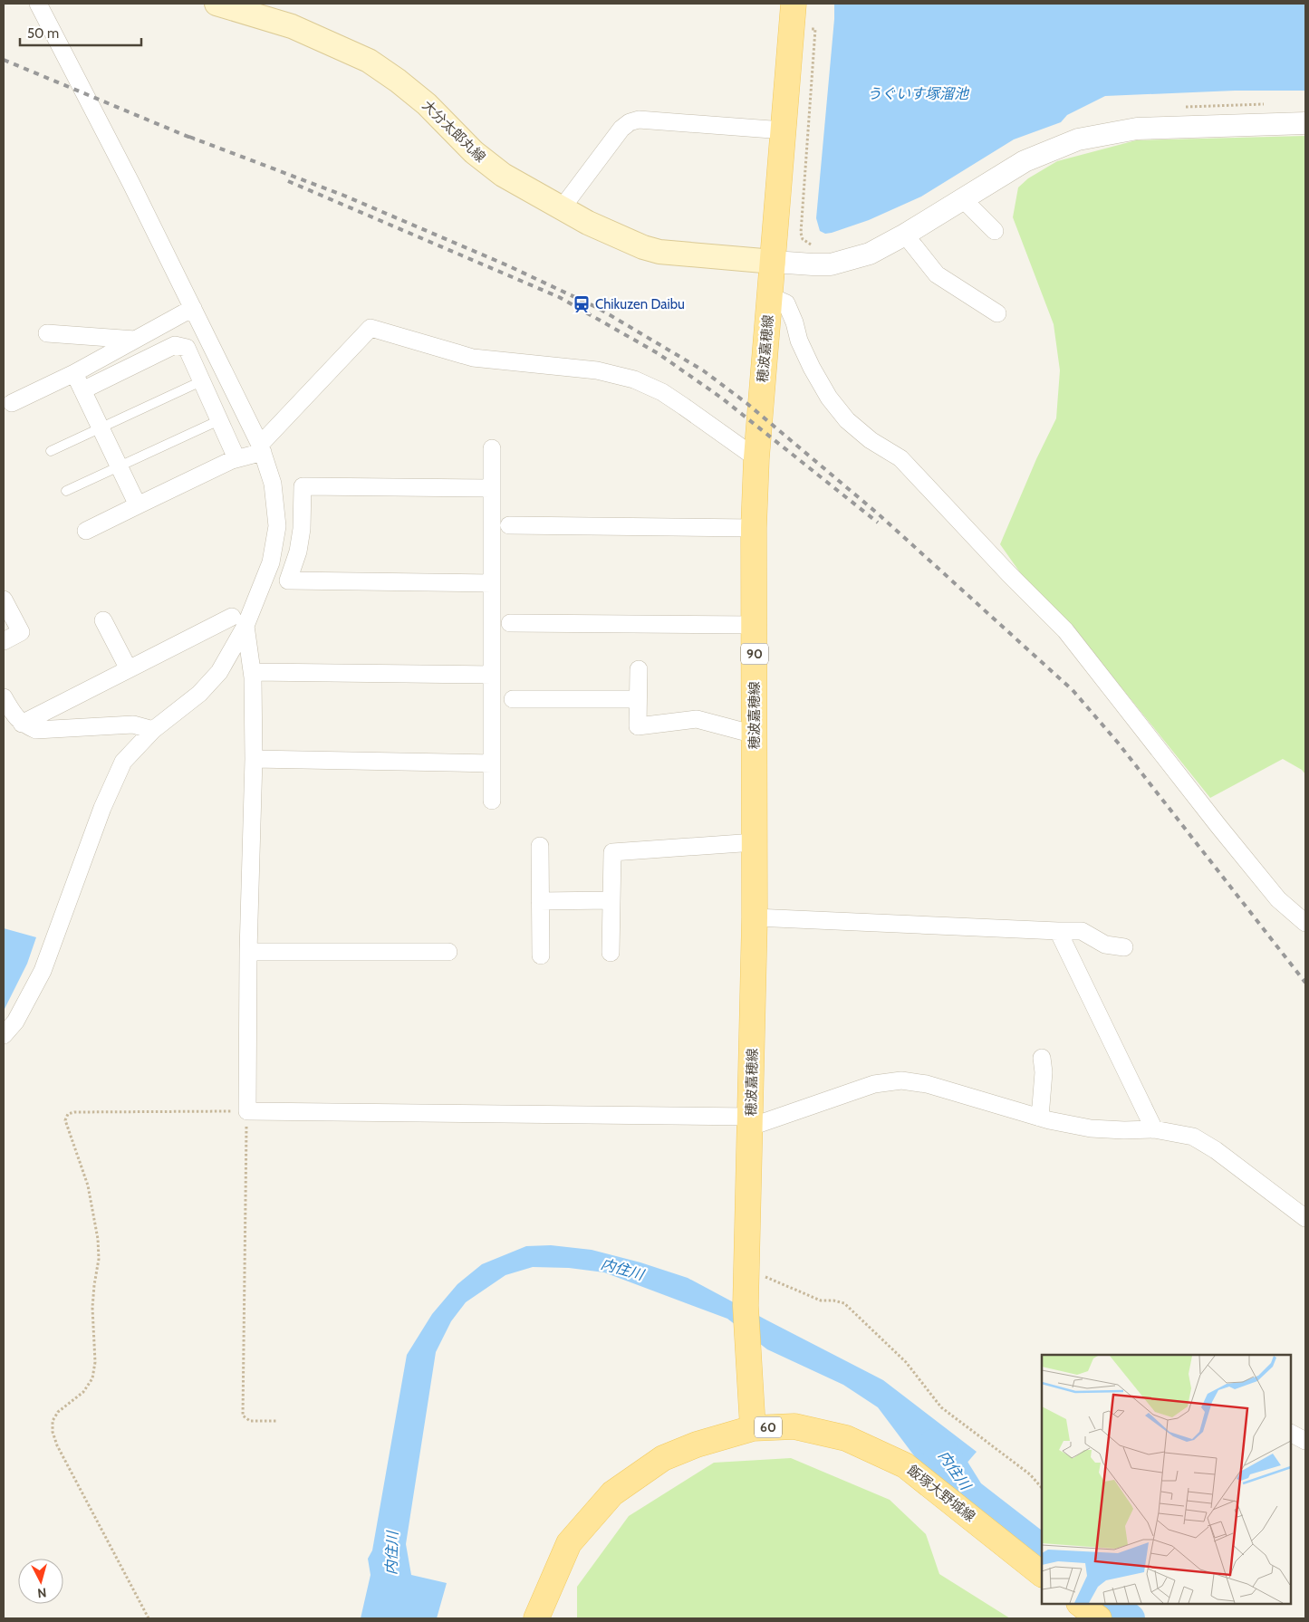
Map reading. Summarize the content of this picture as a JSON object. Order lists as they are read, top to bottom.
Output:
{
  "streets": {
    "main road": [
      "大分太郎丸線",
      "穂波嘉穂線",
      "90",
      "60",
      "飯塚大野城線"
    ]
  },
  "crossings": [
    ["大分太郎丸線", "穂波嘉穂線"],
    ["穂波嘉穂線", "飯塚大野城線"]
  ],
  "water": ["うぐいす塚溜池", "内住川"],
  "places": {
    "station": ["Chikuzen Daibu"]
  },
  "scale_bar": "50 m",
  "north": "bottom"
}
